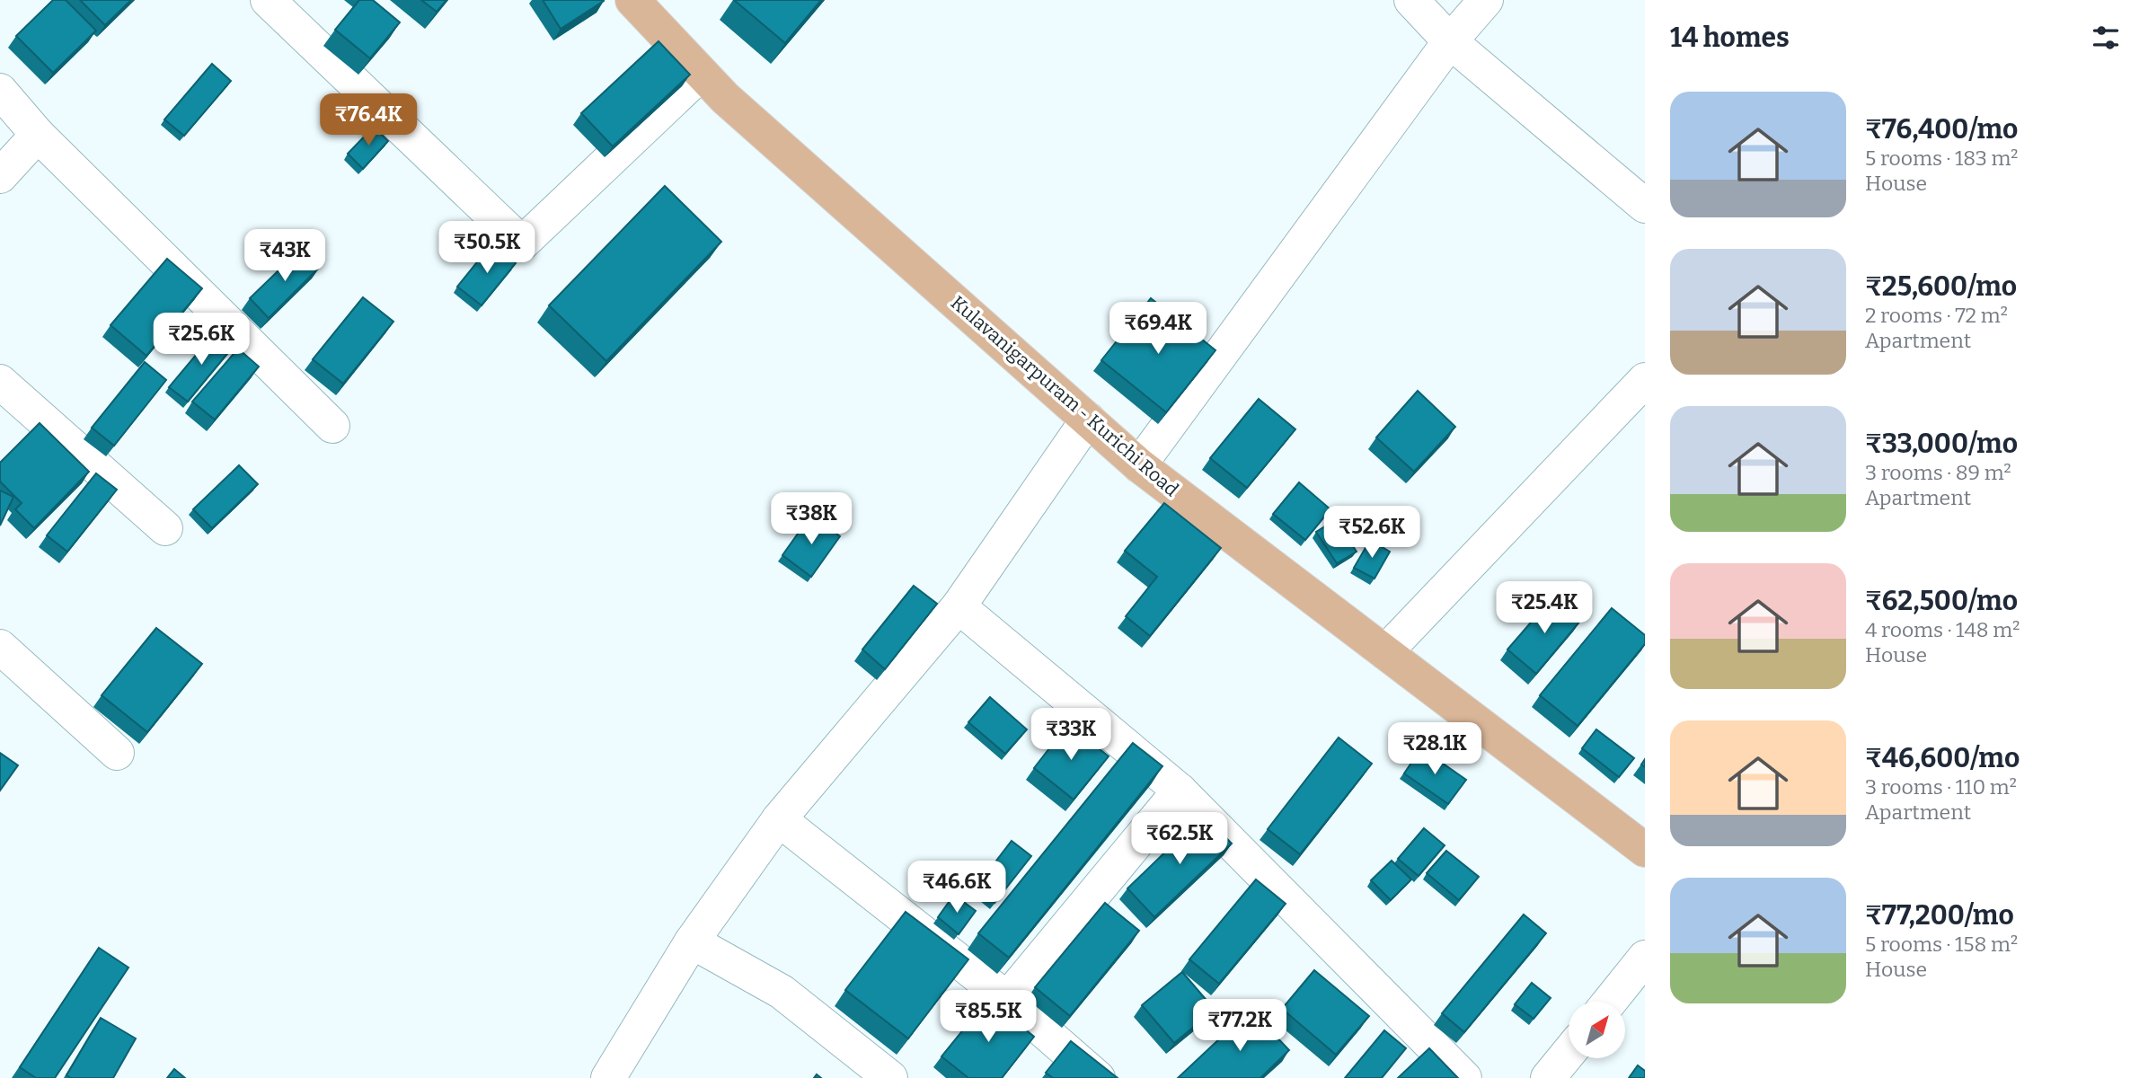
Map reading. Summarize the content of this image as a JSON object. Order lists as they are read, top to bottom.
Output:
{
  "streets": {
    "main road": ["Kulavanigarpuram - Kurichi Road"]
  },
  "north": "top right",
  "page": {
    "heading": "14 homes",
    "list": [
      {
        "name": "₹76,400/mo",
        "note": "5 rooms · 183 m² · House"
      },
      {
        "name": "₹25,600/mo",
        "note": "2 rooms · 72 m² · Apartment"
      },
      {
        "name": "₹33,000/mo",
        "note": "3 rooms · 89 m² · Apartment"
      },
      {
        "name": "₹62,500/mo",
        "note": "4 rooms · 148 m² · House"
      },
      {
        "name": "₹46,600/mo",
        "note": "3 rooms · 110 m² · Apartment"
      },
      {
        "name": "₹77,200/mo",
        "note": "5 rooms · 158 m² · House"
      }
    ],
    "price": [
      "₹76.4K",
      "₹50.5K",
      "₹43K",
      "₹69.4K",
      "₹25.6K",
      "₹38K",
      "₹52.6K",
      "₹25.4K",
      "₹33K",
      "₹28.1K",
      "₹62.5K",
      "₹46.6K",
      "₹85.5K",
      "₹77.2K"
    ]
  }
}
